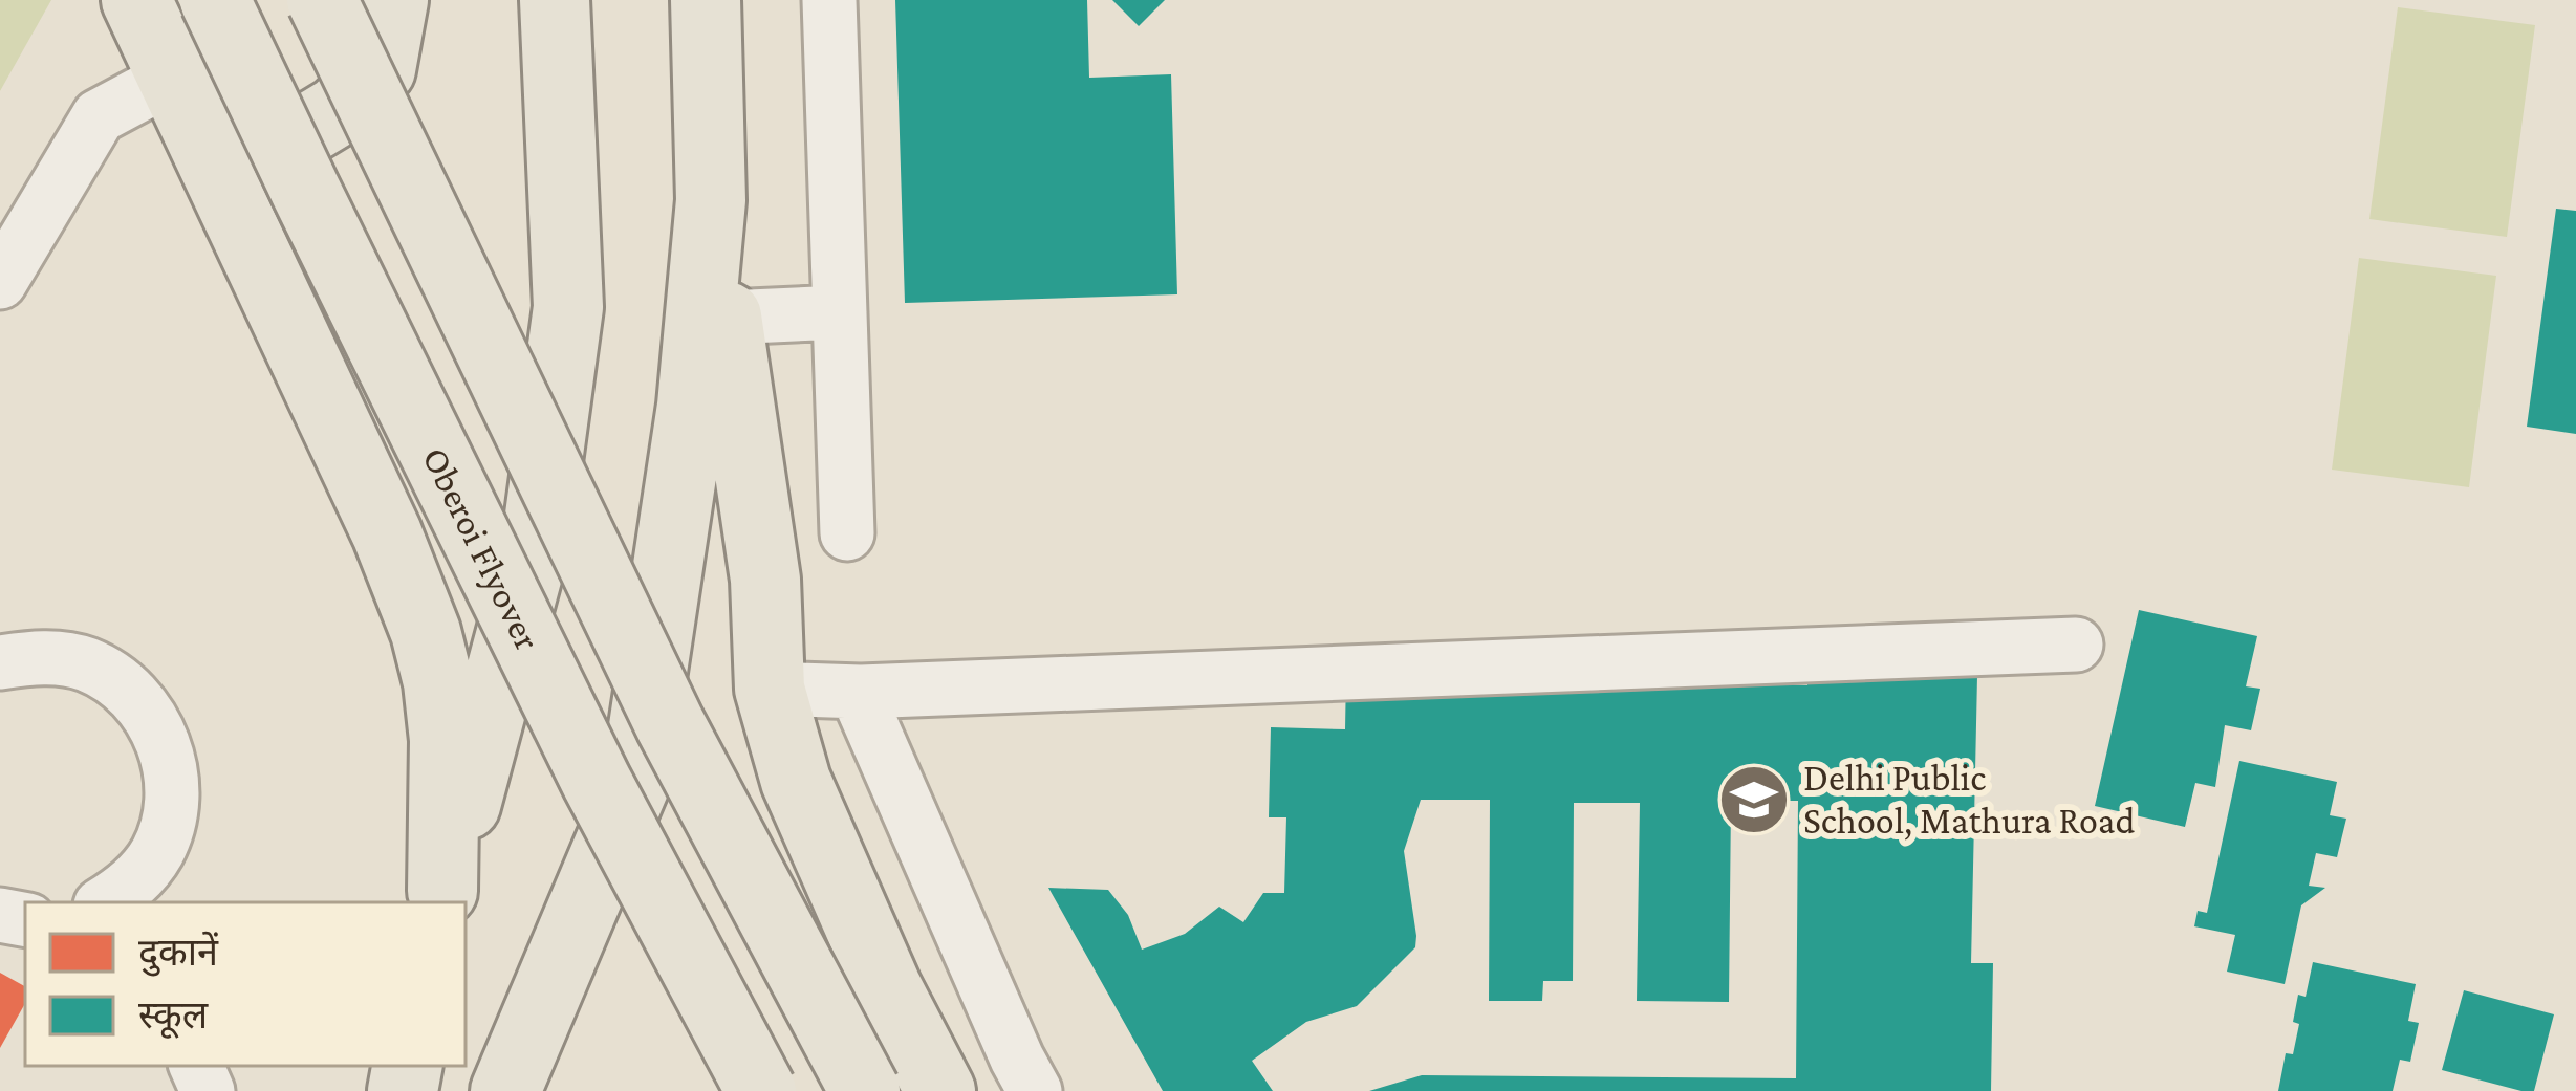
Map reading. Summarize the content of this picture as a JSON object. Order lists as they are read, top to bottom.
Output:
{
  "streets": {
    "main road": ["Oberoi Flyover"]
  },
  "places": {
    "school or university": ["Delhi Public School, Mathura Road"]
  },
  "legend": ["दुकानें", "स्कूल"]
}
